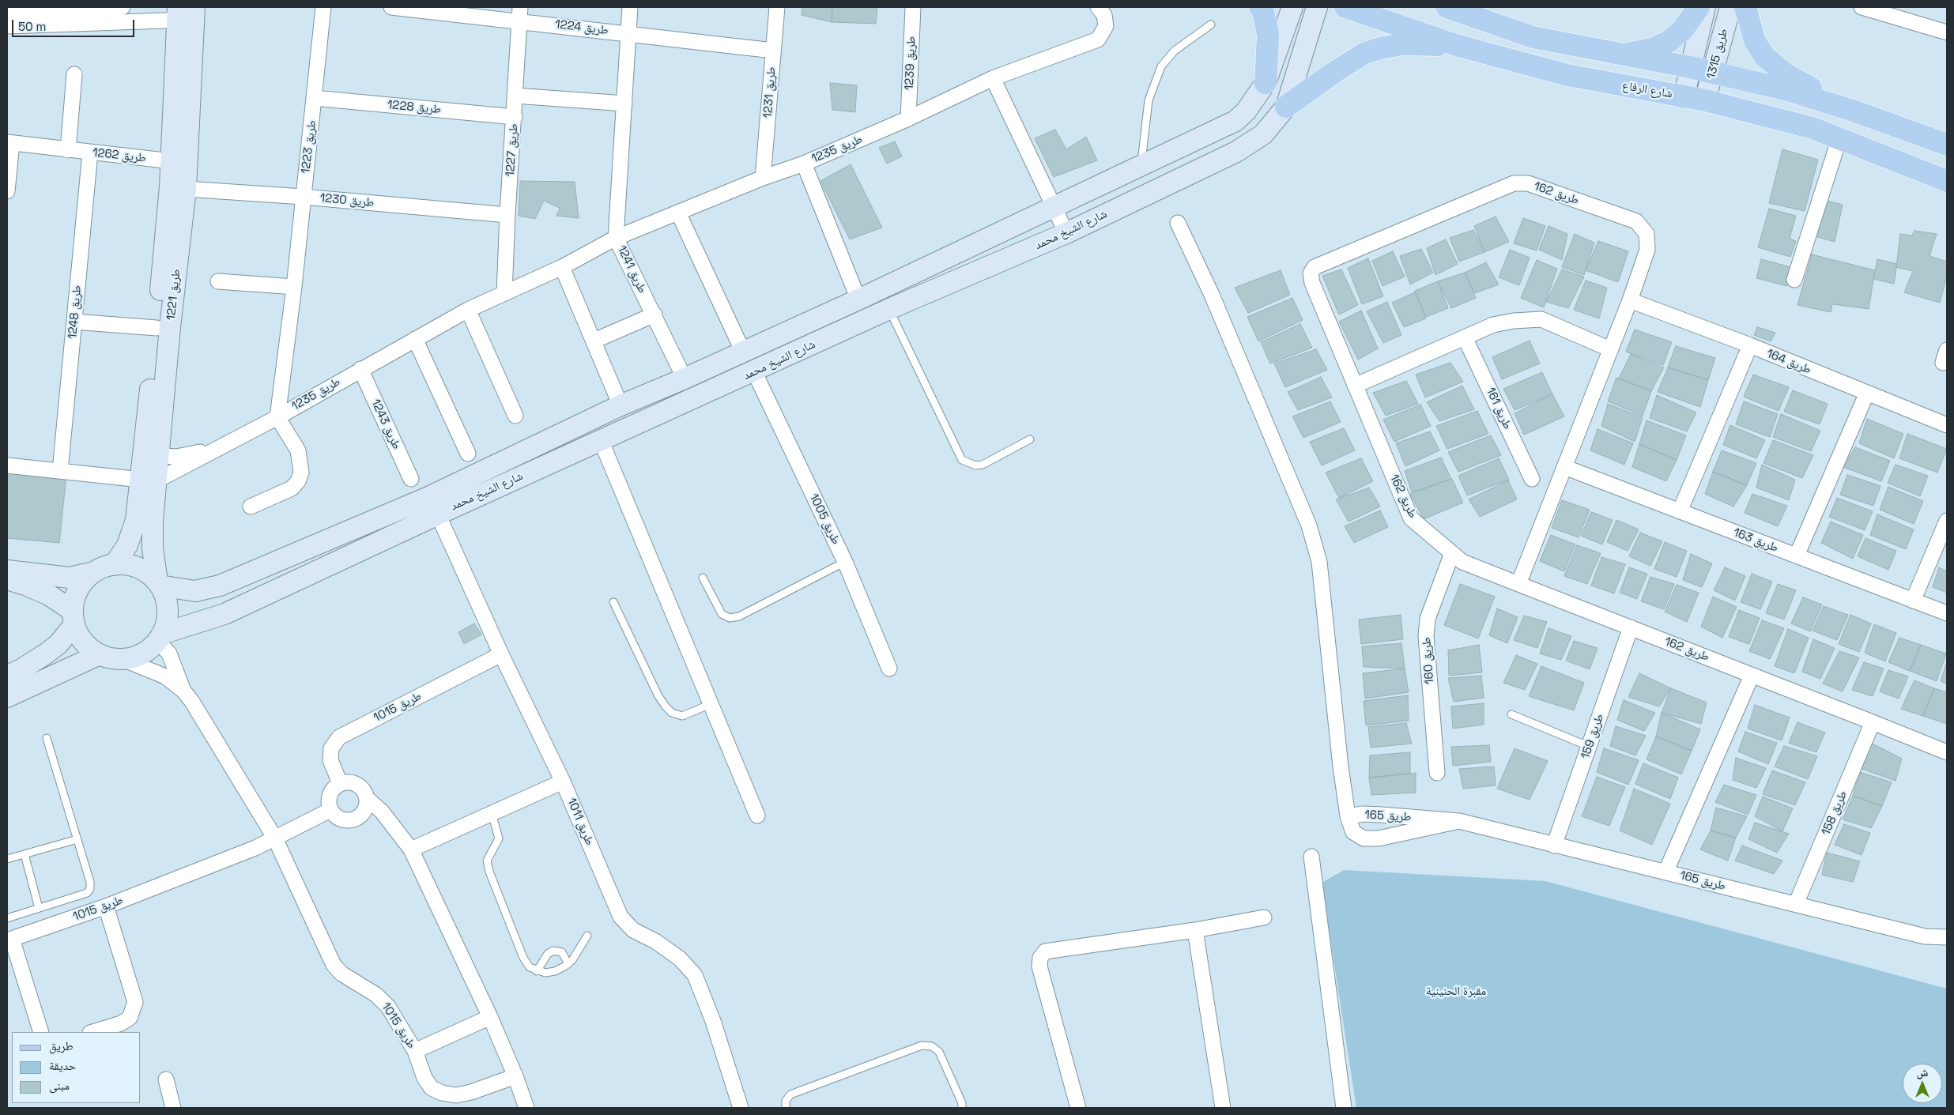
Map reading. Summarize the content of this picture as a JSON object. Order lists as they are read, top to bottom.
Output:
{
  "streets": {
    "main road": ["شارع الرفاع"],
    "street": [
      "طريق 1224",
      "طريق 1315",
      "طريق 1239",
      "طريق 1231",
      "طريق 1228",
      "طريق 1223",
      "طريق 1235",
      "طريق 1227",
      "طريق 1262",
      "طريق 162",
      "طريق 1230",
      "شارع الشيخ محمد",
      "طريق 1241",
      "طريق 1221",
      "طريق 1248",
      "طريق 164",
      "طريق 161",
      "طريق 1243",
      "طريق 1005",
      "طريق 163",
      "طريق 160",
      "طريق 1015",
      "طريق 159",
      "طريق 158",
      "طريق 165",
      "طريق 1011"
    ]
  },
  "crossings": [
    ["طريق 1224", "طريق 1231"],
    ["طريق 1224", "طريق 1227"],
    ["طريق 1224", "طريق 1241"],
    ["طريق 1315", "شارع الرفاع"],
    ["طريق 1239", "طريق 1235"],
    ["طريق 1231", "طريق 1235"],
    ["طريق 1228", "طريق 1223"],
    ["طريق 1228", "طريق 1227"],
    ["طريق 1223", "طريق 1235"],
    ["طريق 1223", "طريق 1230"],
    ["طريق 1235", "طريق 1227"],
    ["طريق 1235", "طريق 1241"],
    ["طريق 1235", "طريق 1221"],
    ["طريق 1235", "طريق 1243"],
    ["طريق 1227", "طريق 1230"],
    ["طريق 1262", "طريق 1221"],
    ["طريق 1262", "طريق 1248"],
    ["طريق 162", "طريق 164"],
    ["طريق 162", "طريق 160"],
    ["طريق 162", "طريق 159"],
    ["طريق 162", "طريق 158"],
    ["طريق 1230", "طريق 1221"],
    ["شارع الشيخ محمد", "طريق 1241"],
    ["شارع الشيخ محمد", "طريق 1221"],
    ["شارع الشيخ محمد", "طريق 1005"],
    ["شارع الشيخ محمد", "طريق 1015"],
    ["شارع الشيخ محمد", "طريق 1011"],
    ["طريق 1221", "طريق 1015"],
    ["طريق 1015", "طريق 1011"],
    ["طريق 159", "طريق 165"],
    ["طريق 158", "طريق 165"]
  ],
  "parks": ["مقبرة الحنينية"],
  "legend": ["طريق", "حديقة", "مبنى"],
  "scale_bar": "50 m",
  "north": "top"
}
